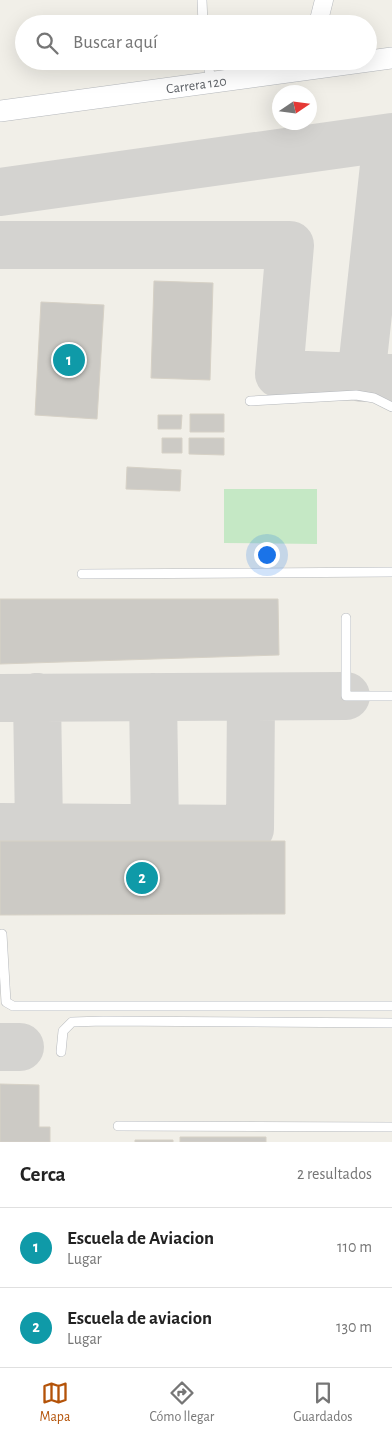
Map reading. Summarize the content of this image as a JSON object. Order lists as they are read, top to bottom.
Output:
{
  "streets": {
    "street": ["Carrera 120"]
  },
  "north": "right",
  "page": {
    "search": "Buscar aquí",
    "pins": ["1", "2"],
    "heading": ["Cerca", "2 resultados"],
    "list": [
      {
        "mark": "1",
        "name": "Escuela de Aviacion",
        "note": "Lugar",
        "value": "110 m"
      },
      {
        "mark": "2",
        "name": "Escuela de aviacion",
        "note": "Lugar",
        "value": "130 m"
      }
    ],
    "nav": ["Mapa", "Cómo llegar", "Guardados"]
  }
}
